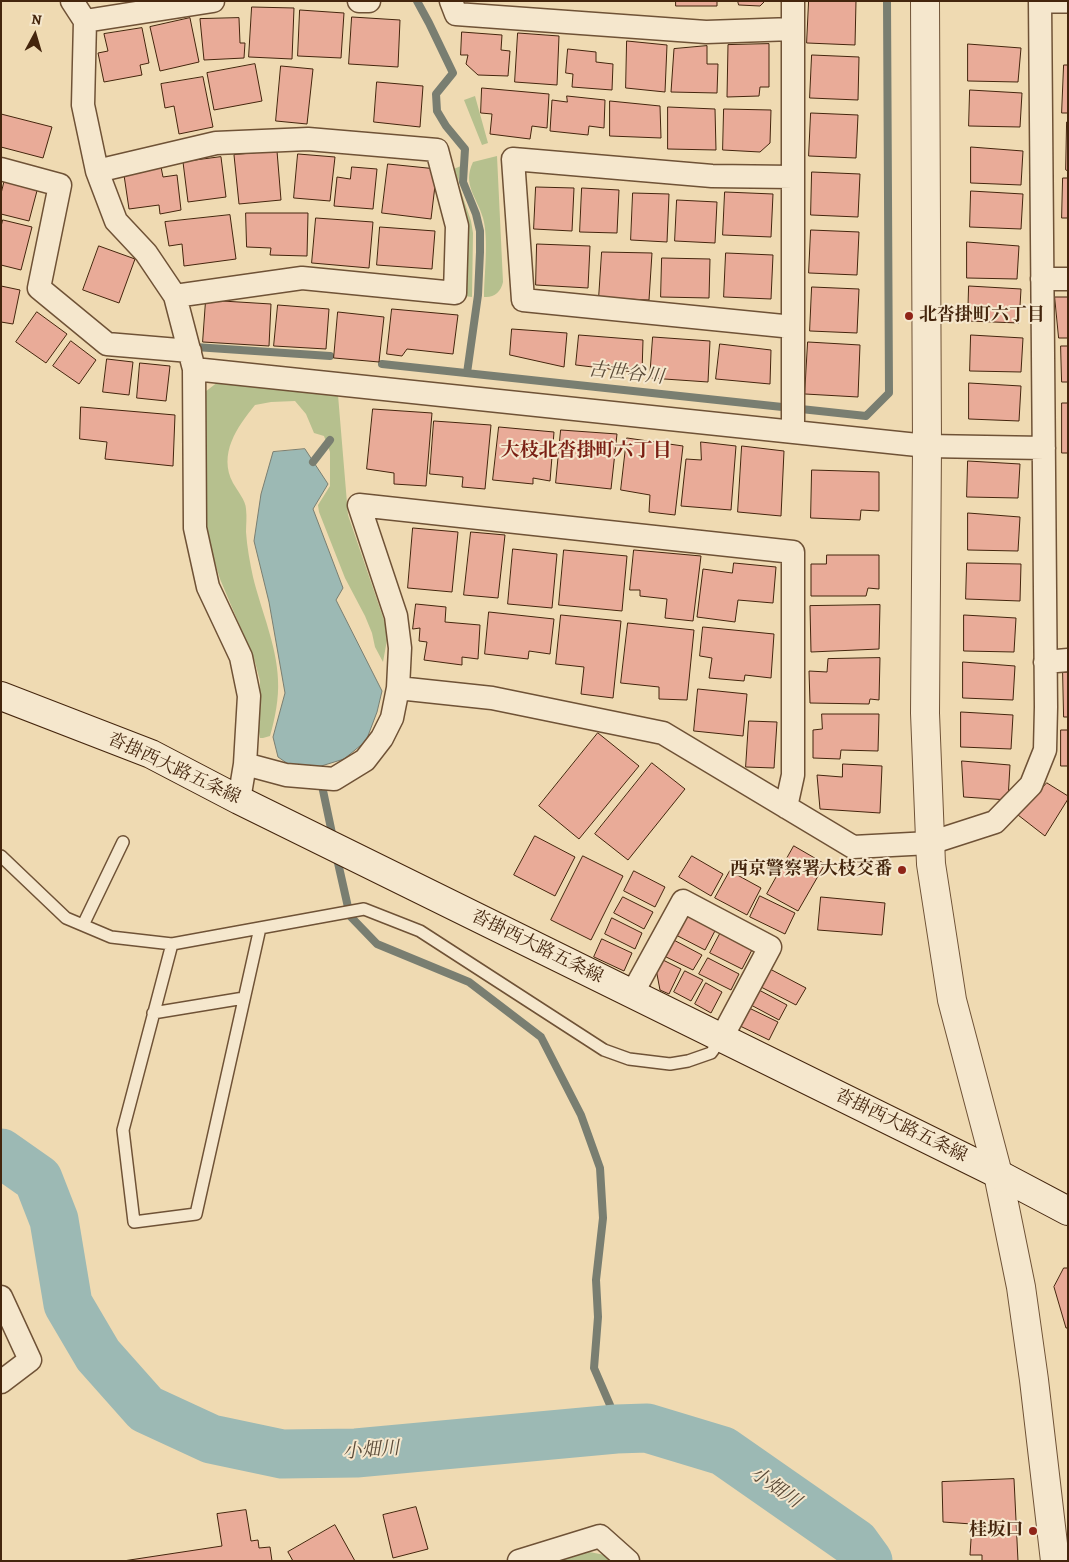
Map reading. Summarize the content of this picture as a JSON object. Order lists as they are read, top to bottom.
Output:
{
  "streets": {
    "street": ["沓掛西大路五条線"]
  },
  "districts": ["大枝北沓掛町六丁目"],
  "water": ["古世谷川", "小畑川"],
  "places": ["北沓掛町六丁目", "西京警察署大枝交番", "桂坂口"],
  "north": "top"
}
